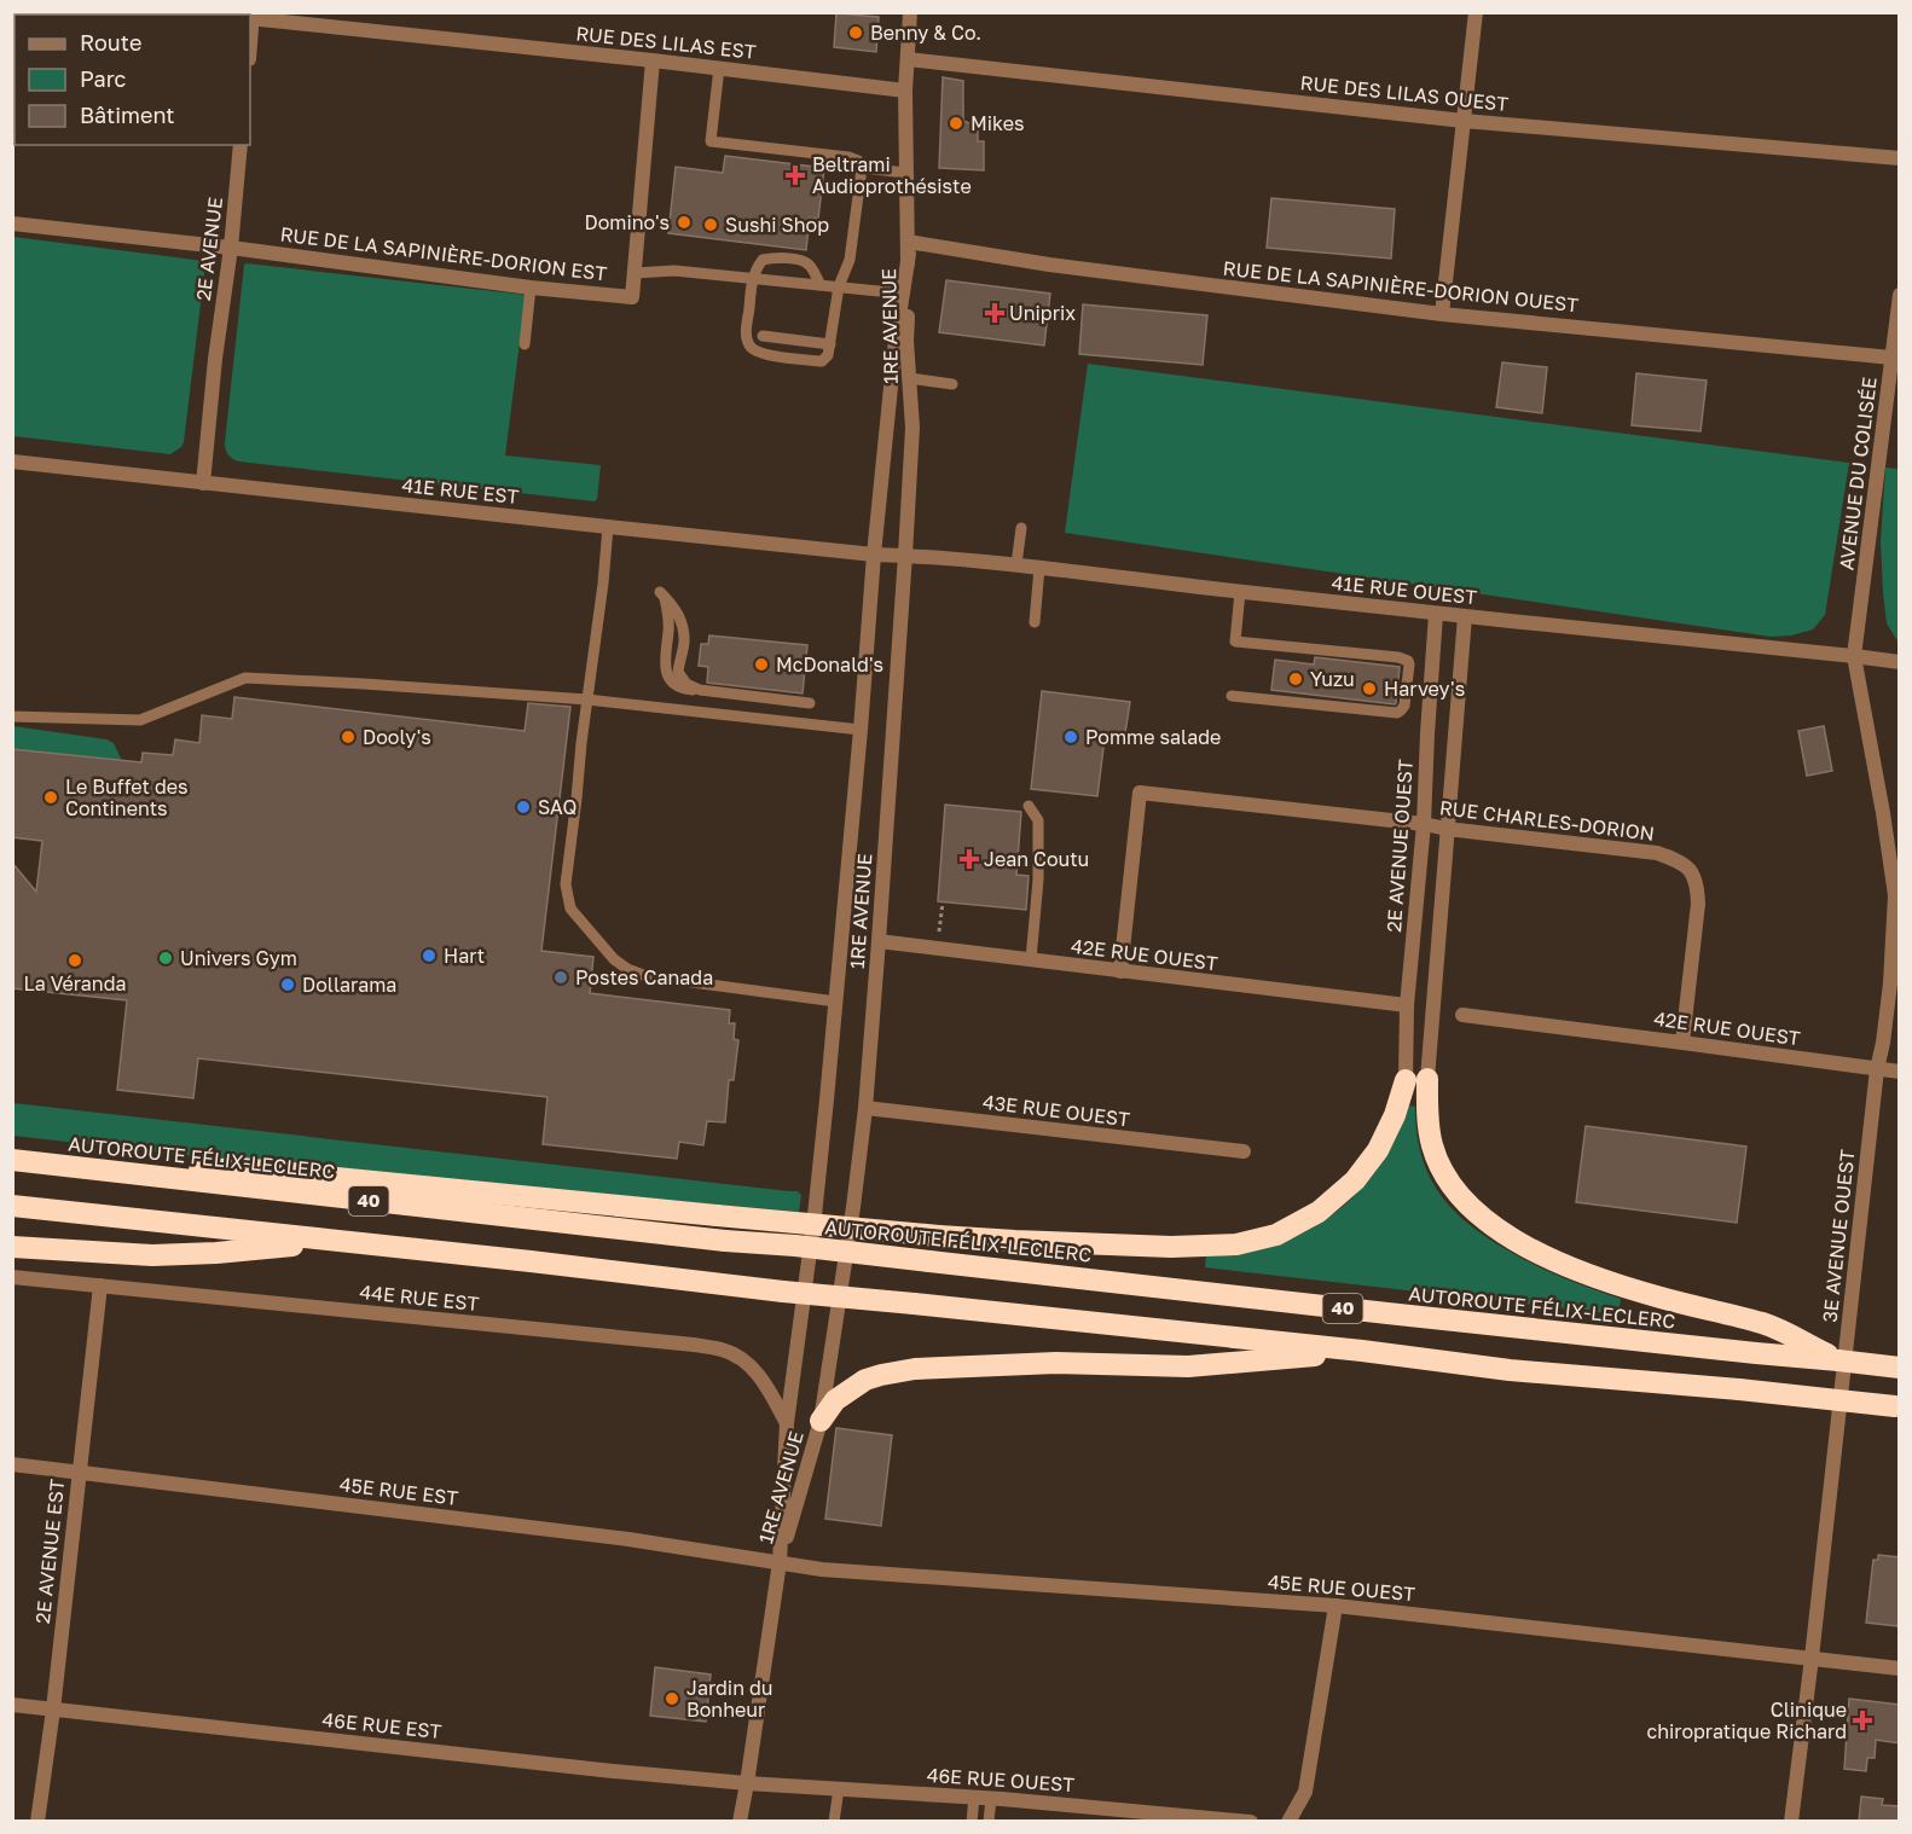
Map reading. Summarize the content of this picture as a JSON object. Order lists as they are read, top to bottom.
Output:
{
  "streets": {
    "highway": ["AUTOROUTE FÉLIX-LECLERC", "40"],
    "street": [
      "RUE DES LILAS EST",
      "RUE DES LILAS OUEST",
      "2E AVENUE",
      "RUE DE LA SAPINIÈRE-DORION EST",
      "RUE DE LA SAPINIÈRE-DORION OUEST",
      "1RE AVENUE",
      "AVENUE DU COLISÉE",
      "41E RUE EST",
      "41E RUE OUEST",
      "RUE CHARLES-DORION",
      "2E AVENUE OUEST",
      "42E RUE OUEST",
      "43E RUE OUEST",
      "3E AVENUE OUEST",
      "44E RUE EST",
      "45E RUE EST",
      "2E AVENUE EST",
      "45E RUE OUEST",
      "46E RUE EST",
      "46E RUE OUEST"
    ]
  },
  "crossings": [
    ["RUE DES LILAS EST", "RUE DE LA SAPINIÈRE-DORION EST"],
    ["RUE DES LILAS EST", "1RE AVENUE"],
    ["RUE DES LILAS OUEST", "1RE AVENUE"],
    ["2E AVENUE", "RUE DE LA SAPINIÈRE-DORION EST"],
    ["2E AVENUE", "41E RUE EST"],
    ["RUE DE LA SAPINIÈRE-DORION OUEST", "1RE AVENUE"],
    ["RUE DE LA SAPINIÈRE-DORION OUEST", "AVENUE DU COLISÉE"],
    ["1RE AVENUE", "41E RUE EST"],
    ["1RE AVENUE", "41E RUE OUEST"],
    ["1RE AVENUE", "42E RUE OUEST"],
    ["1RE AVENUE", "43E RUE OUEST"],
    ["1RE AVENUE", "44E RUE EST"],
    ["1RE AVENUE", "45E RUE EST"],
    ["1RE AVENUE", "45E RUE OUEST"],
    ["1RE AVENUE", "46E RUE EST"],
    ["1RE AVENUE", "46E RUE OUEST"],
    ["AVENUE DU COLISÉE", "41E RUE OUEST"],
    ["AVENUE DU COLISÉE", "3E AVENUE OUEST"],
    ["41E RUE EST", "41E RUE OUEST"],
    ["41E RUE OUEST", "2E AVENUE OUEST"],
    ["41E RUE OUEST", "3E AVENUE OUEST"],
    ["RUE CHARLES-DORION", "2E AVENUE OUEST"],
    ["RUE CHARLES-DORION", "42E RUE OUEST"],
    ["2E AVENUE OUEST", "42E RUE OUEST"],
    ["42E RUE OUEST", "3E AVENUE OUEST"],
    ["3E AVENUE OUEST", "45E RUE OUEST"],
    ["44E RUE EST", "2E AVENUE EST"],
    ["45E RUE EST", "2E AVENUE EST"],
    ["45E RUE EST", "45E RUE OUEST"],
    ["2E AVENUE EST", "46E RUE EST"],
    ["46E RUE EST", "46E RUE OUEST"]
  ],
  "places": {
    "other": [
      "Benny & Co.",
      "Mikes",
      "Domino's",
      "Sushi Shop",
      "McDonald's",
      "Yuzu",
      "Harvey's",
      "Dooly's",
      "Pomme salade",
      "Le Buffet des Continents",
      "SAQ",
      "Hart",
      "Univers Gym",
      "La Véranda",
      "Postes Canada",
      "Dollarama",
      "Jardin du Bonheur"
    ],
    "health": [
      "Beltrami Audioprothésiste",
      "Uniprix",
      "Jean Coutu",
      "Clinique chiropratique Richard"
    ]
  },
  "legend": ["Route", "Parc", "Bâtiment"]
}
